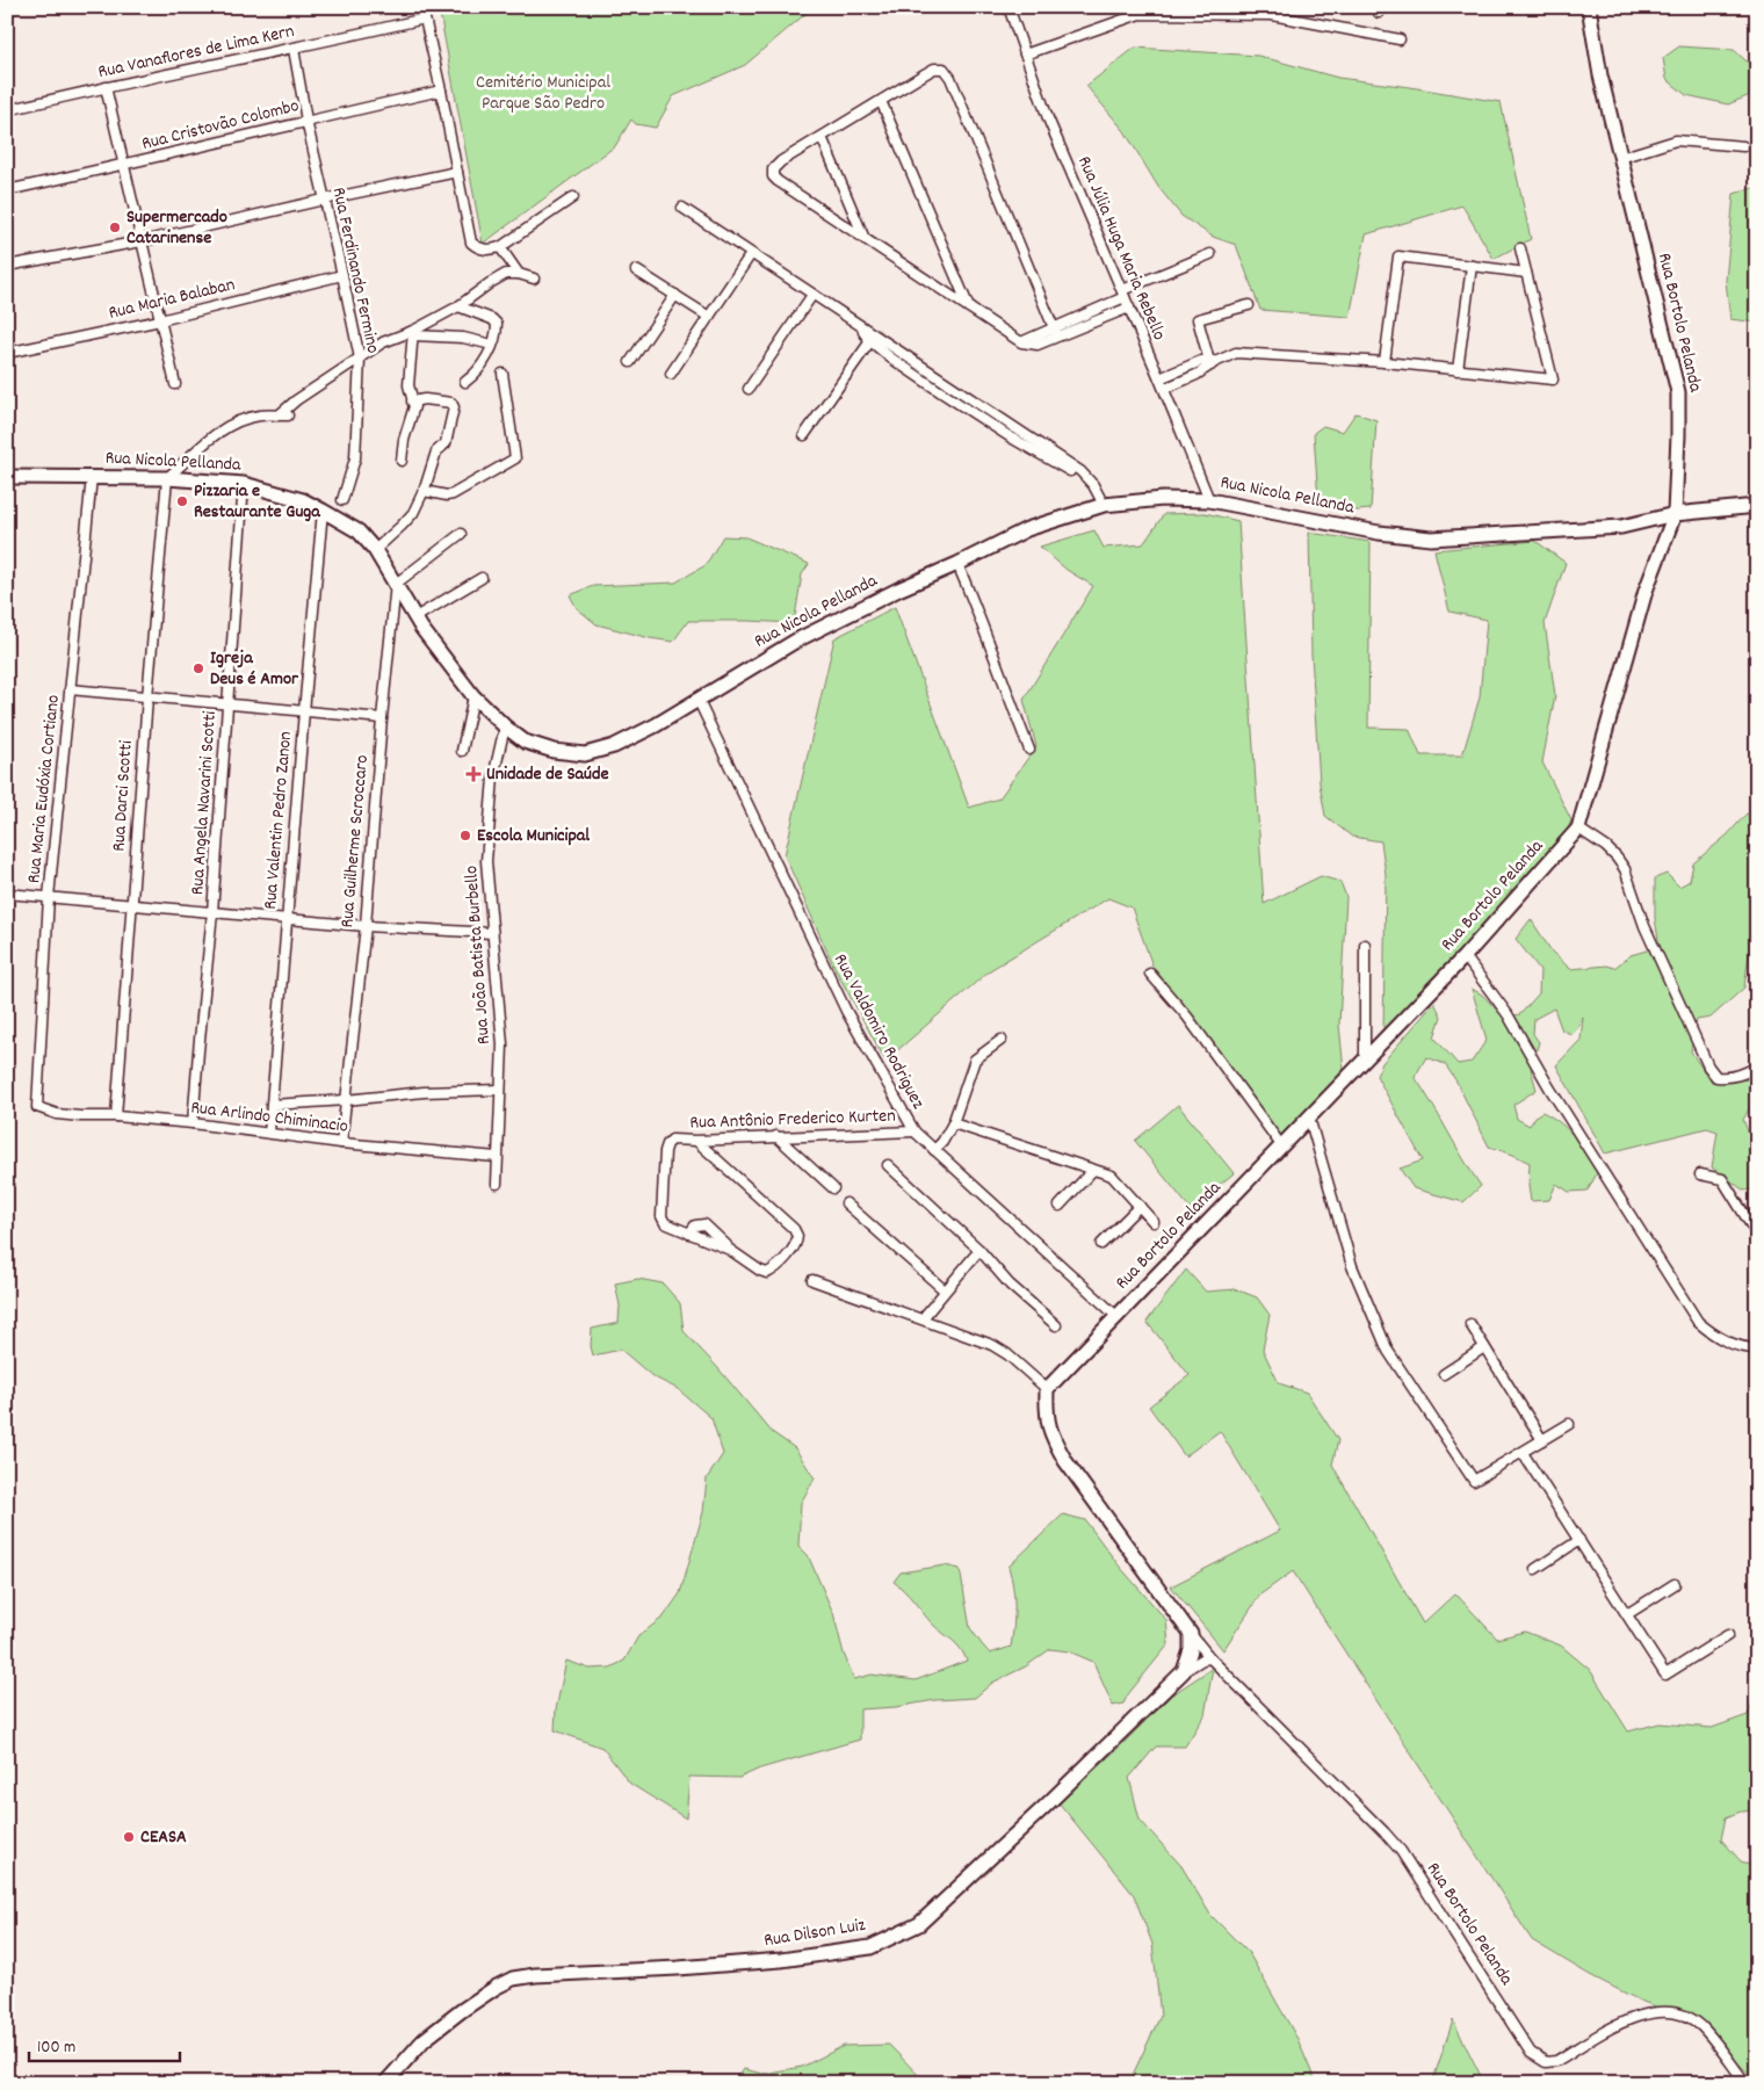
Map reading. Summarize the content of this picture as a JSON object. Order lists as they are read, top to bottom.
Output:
{
  "streets": {
    "street": [
      "Rua Vanaflores de Lima Kern",
      "Rua Cristovão Colombo",
      "Rua Júlia Huga Maria Rebello",
      "Rua Ferdinando Fermino",
      "Rua Maria Balaban",
      "Rua Bortolo Pelanda",
      "Rua Nicola Pellanda",
      "Rua Maria Eudóxia Cortiano",
      "Rua Darci Scotti",
      "Rua Angela Navarini Scotti",
      "Rua Valentin Pedro Zanon",
      "Rua Guilherme Scroccaro",
      "Rua João Batista Burbello",
      "Rua Valdomiro Rodriguez",
      "Rua Arlindo Chiminacio",
      "Rua Antônio Frederico Kurten",
      "Rua Dilson Luiz"
    ]
  },
  "crossings": [
    ["Rua Vanaflores de Lima Kern", "Rua Cristovão Colombo"],
    ["Rua Vanaflores de Lima Kern", "Rua Ferdinando Fermino"],
    ["Rua Cristovão Colombo", "Rua Ferdinando Fermino"],
    ["Rua Júlia Huga Maria Rebello", "Rua Nicola Pellanda"],
    ["Rua Ferdinando Fermino", "Rua Maria Balaban"],
    ["Rua Bortolo Pelanda", "Rua Nicola Pellanda"],
    ["Rua Bortolo Pelanda", "Rua Valdomiro Rodriguez"],
    ["Rua Nicola Pellanda", "Rua Maria Eudóxia Cortiano"],
    ["Rua Nicola Pellanda", "Rua Darci Scotti"],
    ["Rua Nicola Pellanda", "Rua Angela Navarini Scotti"],
    ["Rua Nicola Pellanda", "Rua Valentin Pedro Zanon"],
    ["Rua Nicola Pellanda", "Rua Guilherme Scroccaro"],
    ["Rua Nicola Pellanda", "Rua João Batista Burbello"],
    ["Rua Nicola Pellanda", "Rua Valdomiro Rodriguez"],
    ["Rua Maria Eudóxia Cortiano", "Rua Arlindo Chiminacio"],
    ["Rua Darci Scotti", "Rua Arlindo Chiminacio"],
    ["Rua Angela Navarini Scotti", "Rua Arlindo Chiminacio"],
    ["Rua Valentin Pedro Zanon", "Rua Arlindo Chiminacio"],
    ["Rua Guilherme Scroccaro", "Rua Arlindo Chiminacio"],
    ["Rua João Batista Burbello", "Rua Arlindo Chiminacio"],
    ["Rua Valdomiro Rodriguez", "Rua Antônio Frederico Kurten"]
  ],
  "parks": ["Cemitério Municipal Parque São Pedro"],
  "places": {
    "other": [
      "Supermercado Catarinense",
      "Pizzaria e Restaurante Guga",
      "Igreja Deus é Amor",
      "Escola Municipal",
      "CEASA"
    ],
    "health": ["Unidade de Saúde"]
  },
  "scale_bar": "100 m"
}
